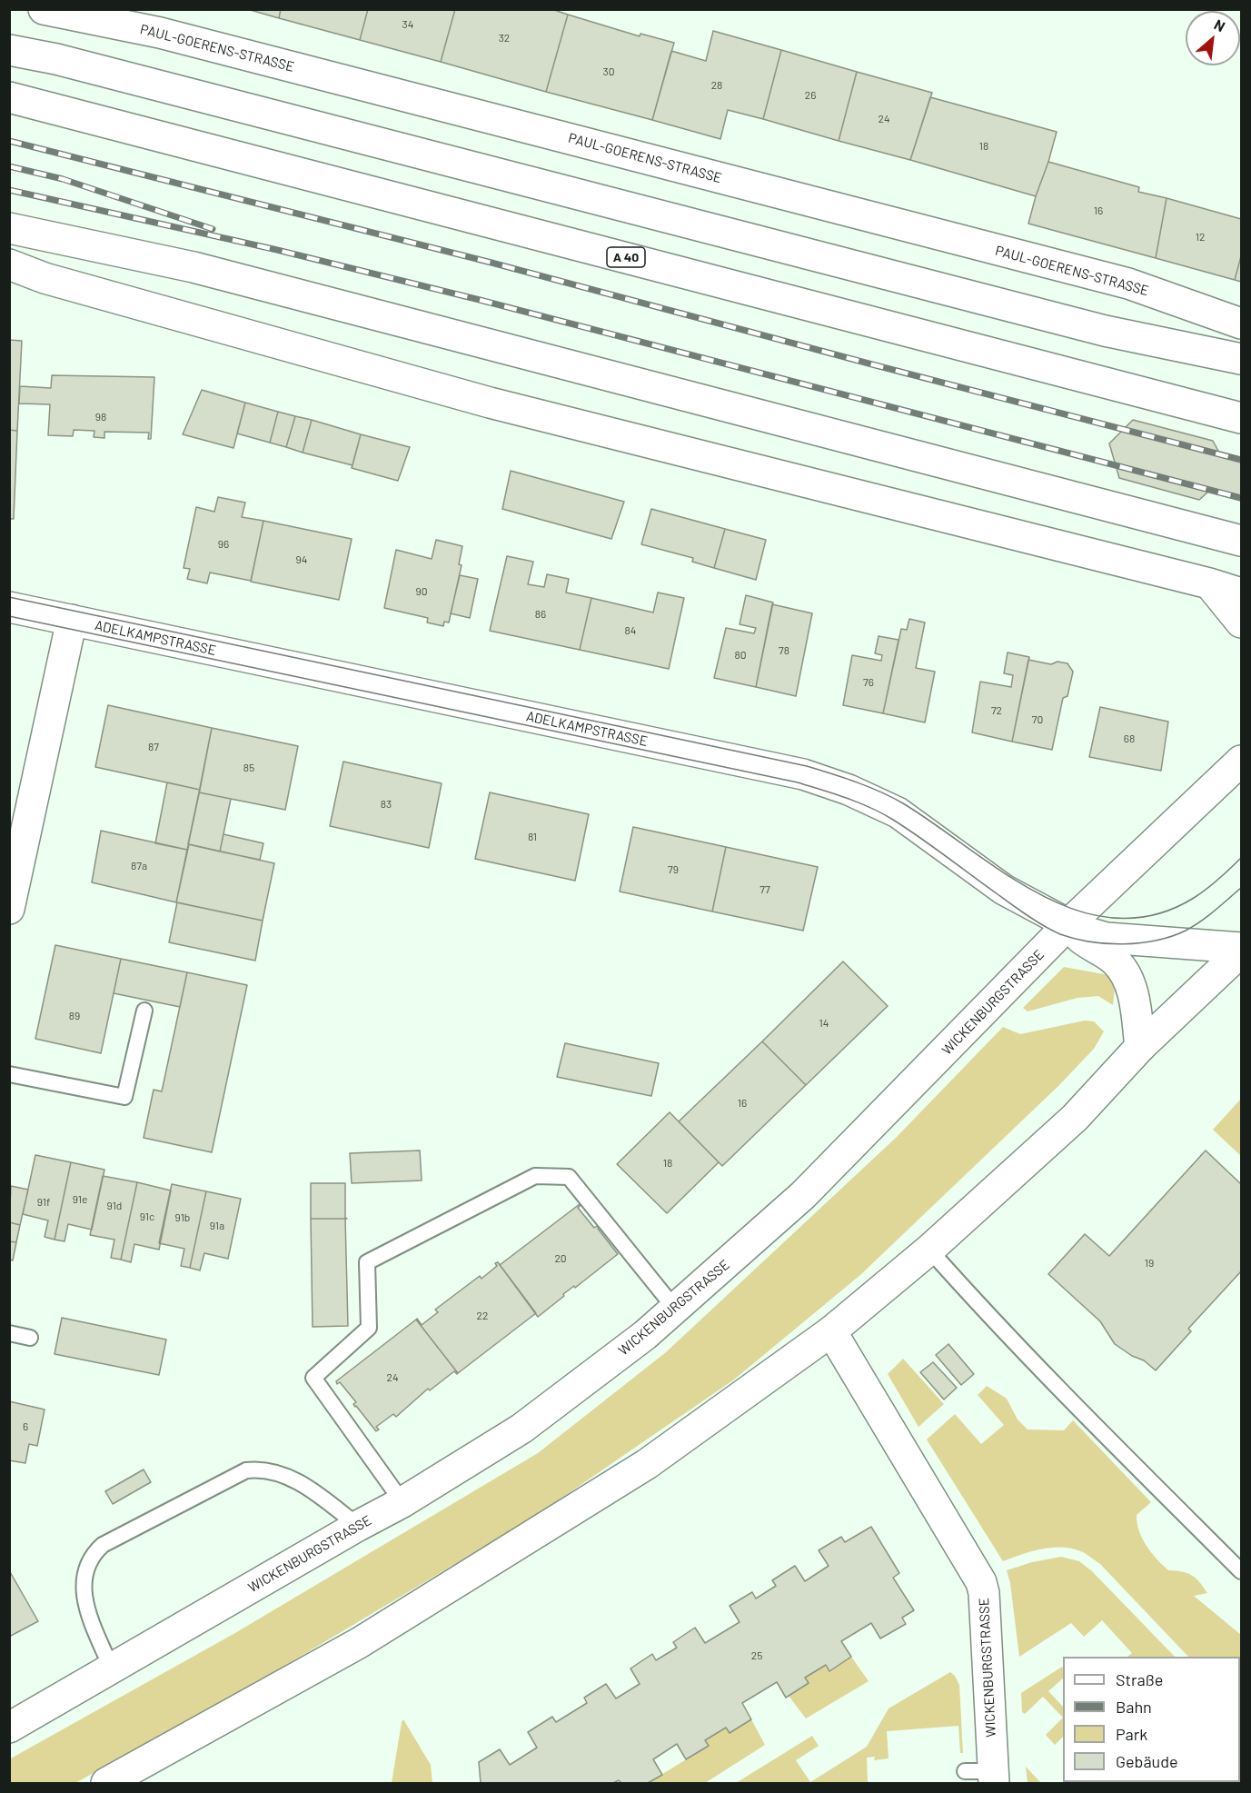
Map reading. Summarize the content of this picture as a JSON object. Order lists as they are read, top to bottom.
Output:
{
  "streets": {
    "main road": [
      "PAUL-GOERENS-STRASSE",
      "A 40",
      "ADELKAMPSTRASSE",
      "WICKENBURGSTRASSE"
    ]
  },
  "crossings": [
    ["ADELKAMPSTRASSE", "WICKENBURGSTRASSE"]
  ],
  "house_numbers": [
    "34",
    "32",
    "30",
    "28",
    "26",
    "24",
    "18",
    "16",
    "12",
    "98",
    "96",
    "94",
    "90",
    "86",
    "84",
    "78",
    "80",
    "76",
    "72",
    "70",
    "68",
    "87",
    "85",
    "83",
    "81",
    "87a",
    "79",
    "77",
    "89",
    "14",
    "16",
    "18",
    "91e",
    "91f",
    "91d",
    "91c",
    "91b",
    "91a",
    "20",
    "19",
    "22",
    "24",
    "6",
    "25"
  ],
  "legend": [
    "Straße",
    "Bahn",
    "Park",
    "Gebäude"
  ],
  "north": "top right"
}
